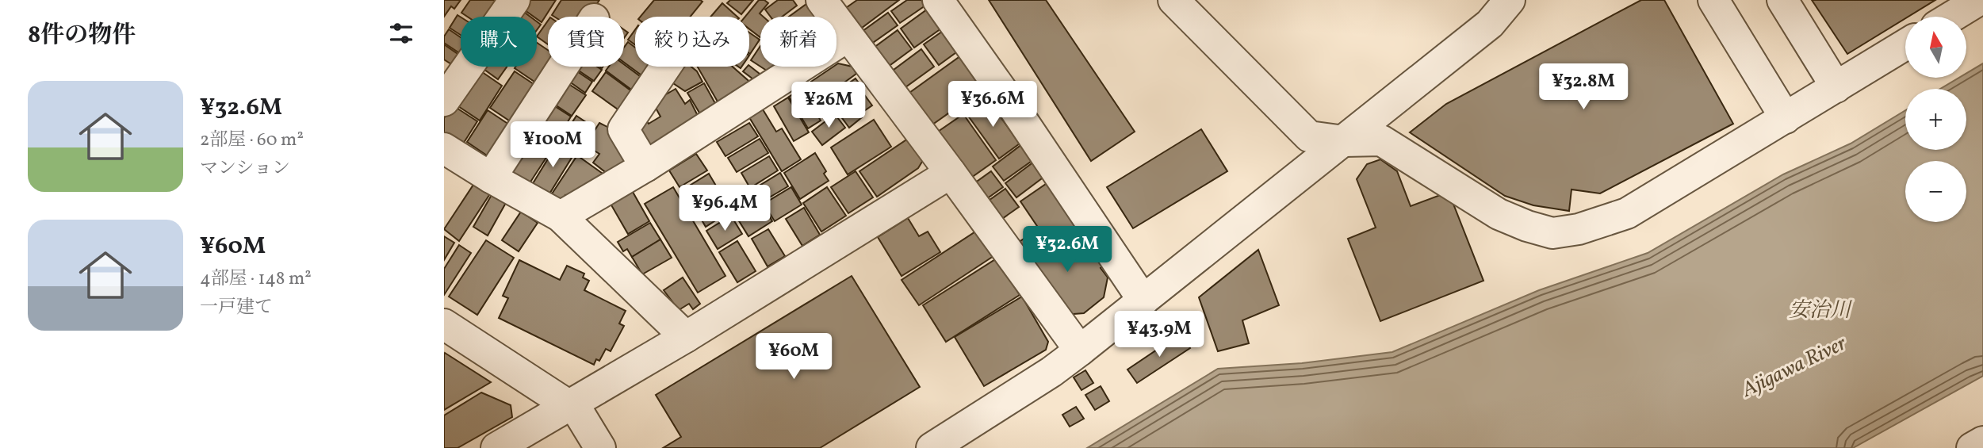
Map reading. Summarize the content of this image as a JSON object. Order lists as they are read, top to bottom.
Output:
{
  "water": ["安治川", "Ajigawa River"],
  "north": "top",
  "page": {
    "heading": "8件の物件",
    "map_buttons": ["+", "−"],
    "chip": [
      "購入",
      "賃貸",
      "絞り込み",
      "新着"
    ],
    "price": [
      "¥32.8M",
      "¥36.6M",
      "¥26M",
      "¥100M",
      "¥96.4M",
      "¥32.6M",
      "¥43.9M",
      "¥60M"
    ],
    "list": [
      {
        "name": "¥32.6M",
        "note": "2部屋 · 60 m² · マンション"
      },
      {
        "name": "¥60M",
        "note": "4部屋 · 148 m² · 一戸建て"
      }
    ]
  }
}
